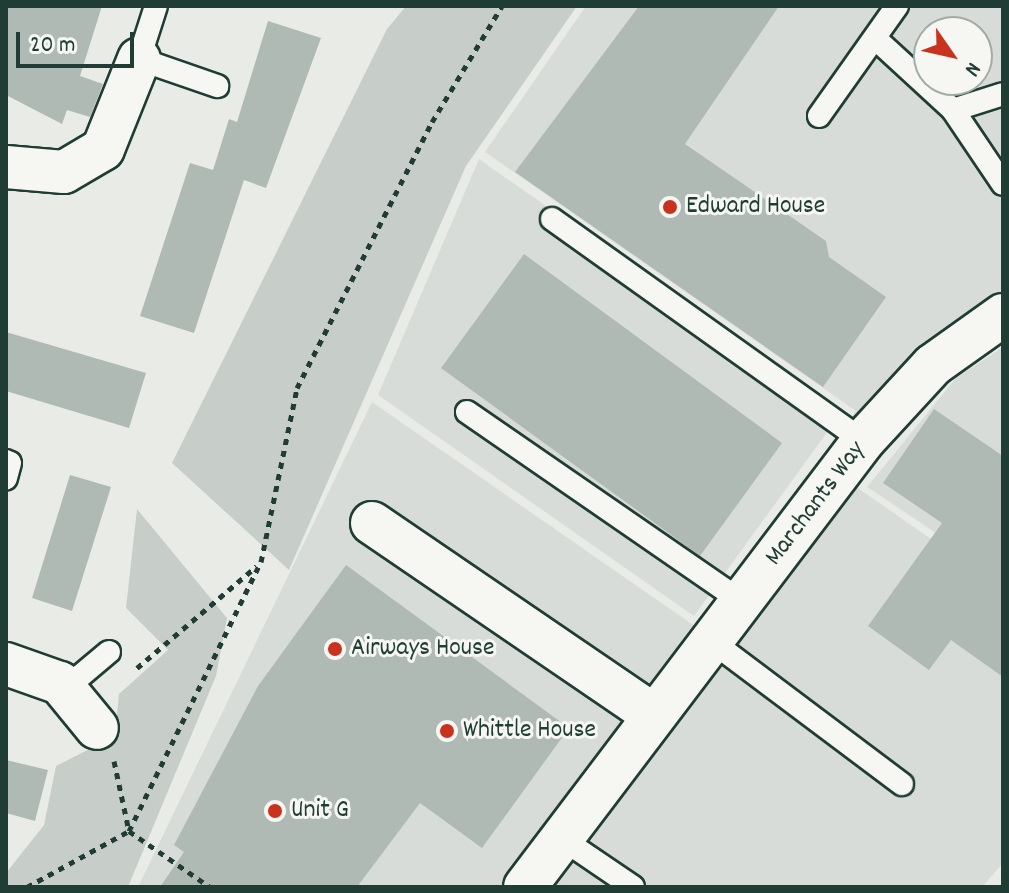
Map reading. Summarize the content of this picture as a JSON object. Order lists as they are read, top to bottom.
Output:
{
  "streets": {
    "street": ["Marchants Way"]
  },
  "places": [
    "Edward House",
    "Airways House",
    "Whittle House",
    "Unit G"
  ],
  "scale_bar": "20 m",
  "north": "bottom right"
}
